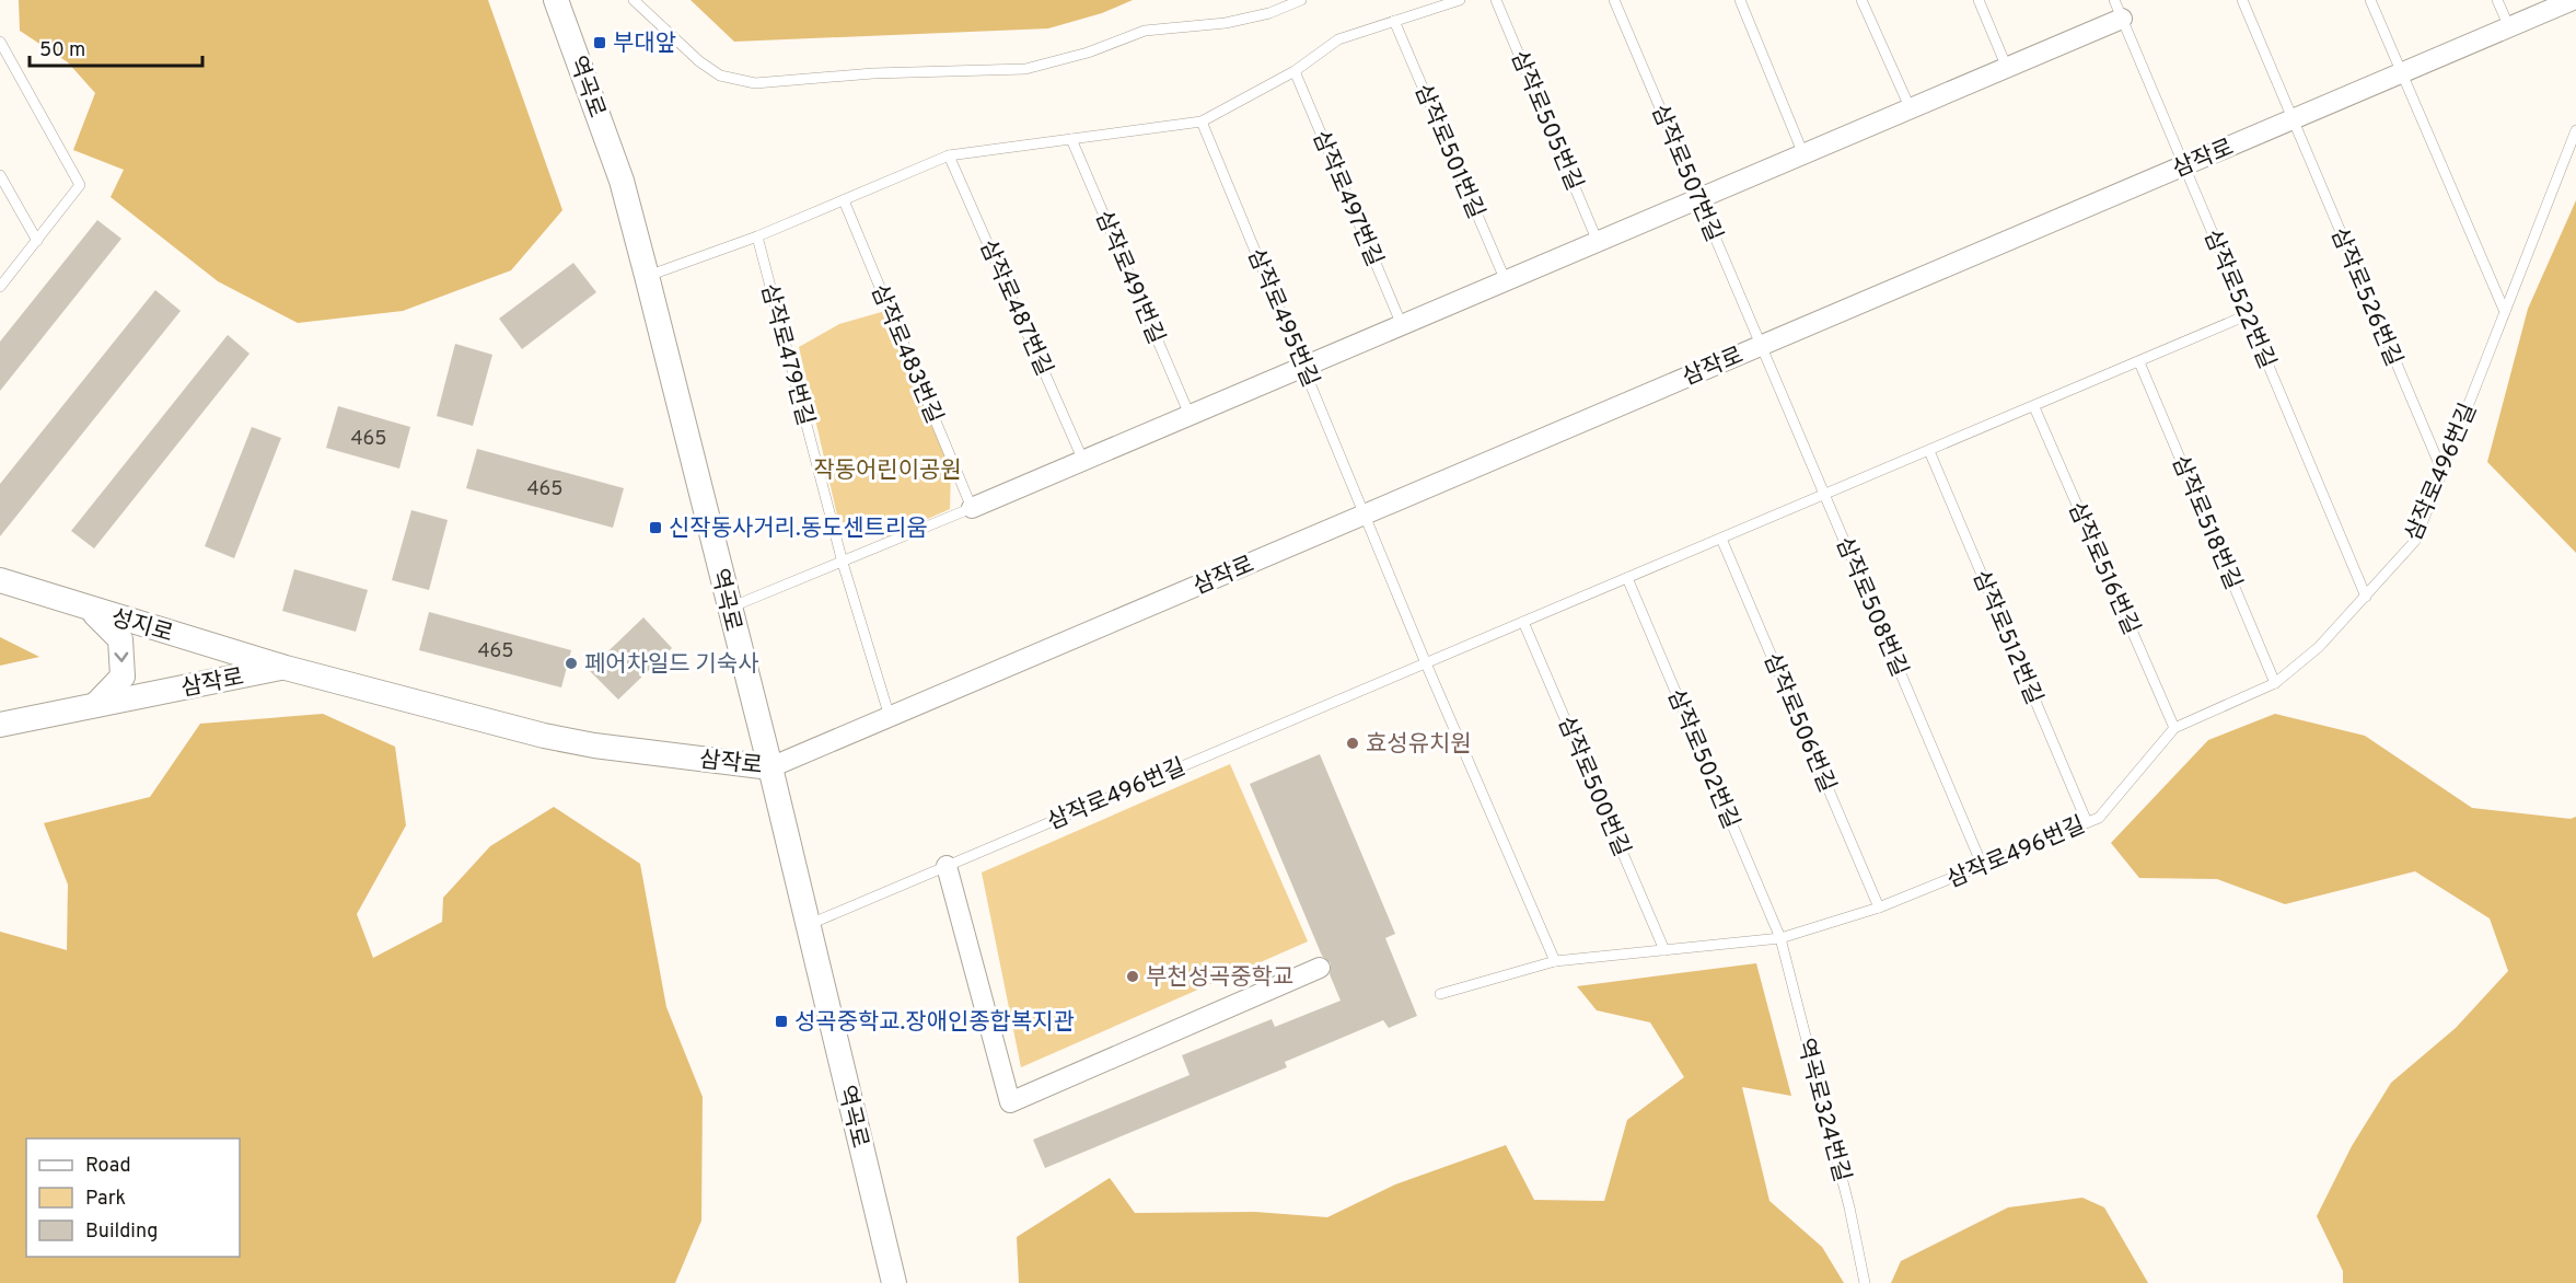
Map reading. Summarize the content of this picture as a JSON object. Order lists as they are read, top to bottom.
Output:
{
  "streets": {
    "street": ["역곡로", "삼작로", "성지로"],
    "lane": [
      "삼작로505번길",
      "삼작로501번길",
      "삼작로507번길",
      "삼작로497번길",
      "삼작로491번길",
      "삼작로526번길",
      "삼작로522번길",
      "삼작로487번길",
      "삼작로495번길",
      "삼작로483번길",
      "삼작로479번길",
      "삼작로496번길",
      "삼작로518번길",
      "삼작로516번길",
      "삼작로508번길",
      "삼작로512번길",
      "삼작로506번길",
      "삼작로502번길",
      "삼작로500번길",
      "역곡로324번길"
    ]
  },
  "crossings": [
    ["역곡로", "삼작로"],
    ["역곡로", "삼작로496번길"],
    ["삼작로", "삼작로507번길"],
    ["삼작로", "삼작로526번길"],
    ["삼작로", "삼작로522번길"],
    ["삼작로", "삼작로495번길"],
    ["삼작로", "삼작로479번길"],
    ["삼작로", "삼작로508번길"],
    ["삼작로", "성지로"],
    ["삼작로507번길", "삼작로508번길"],
    ["삼작로526번길", "삼작로496번길"],
    ["삼작로522번길", "삼작로496번길"],
    ["삼작로496번길", "삼작로518번길"],
    ["삼작로496번길", "삼작로516번길"],
    ["삼작로496번길", "삼작로508번길"],
    ["삼작로496번길", "삼작로512번길"],
    ["삼작로496번길", "삼작로506번길"],
    ["삼작로496번길", "삼작로502번길"],
    ["삼작로496번길", "삼작로500번길"],
    ["삼작로496번길", "역곡로324번길"],
    ["삼작로502번길", "역곡로324번길"]
  ],
  "parks": ["작동어린이공원"],
  "places": {
    "transit": ["부대앞", "신작동사거리.동도센트리움", "성곡중학교.장애인종합복지관"],
    "other": ["페어차일드 기숙사", "효성유치원", "부천성곡중학교"]
  },
  "house_numbers": ["465", "465", "465"],
  "legend": ["Road", "Park", "Building"],
  "scale_bar": "50 m"
}
